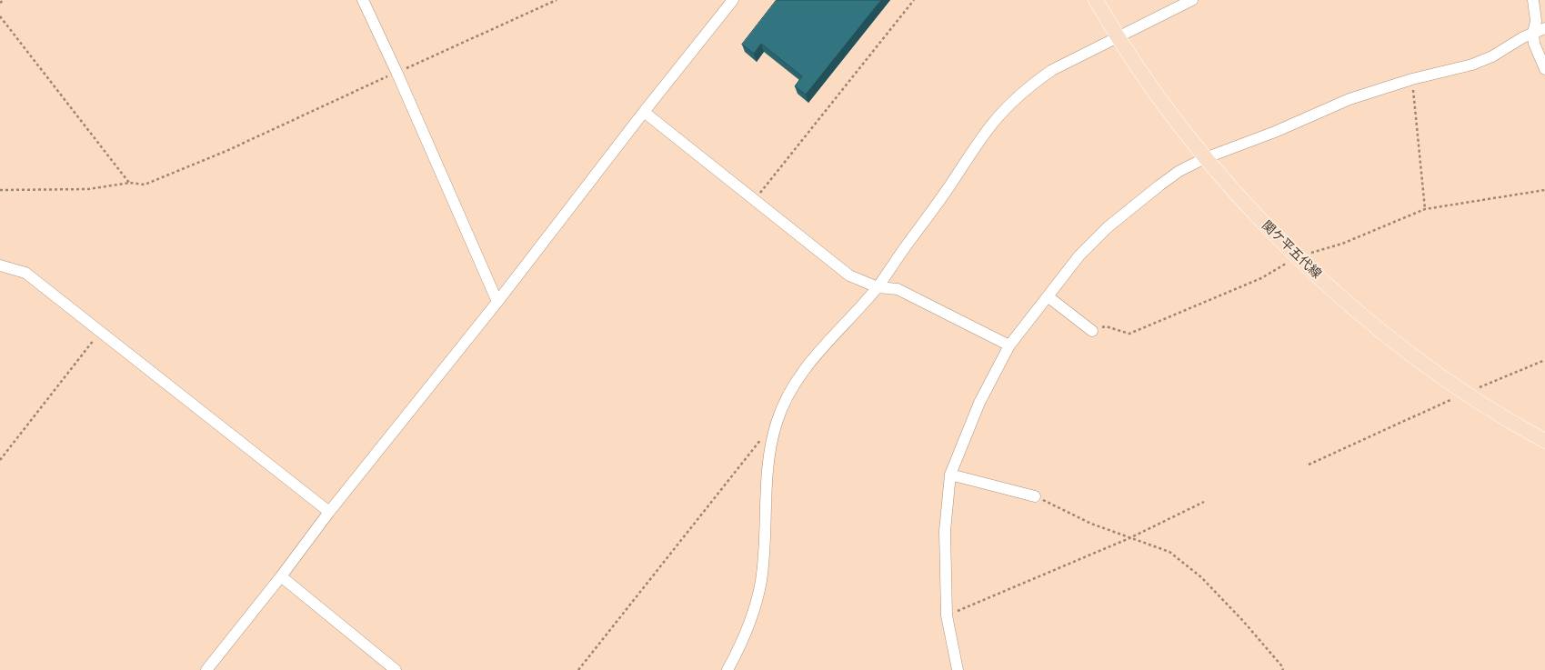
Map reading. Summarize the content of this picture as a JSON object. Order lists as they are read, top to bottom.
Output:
{
  "streets": {
    "main road": ["関ケ平五代線"]
  }
}
